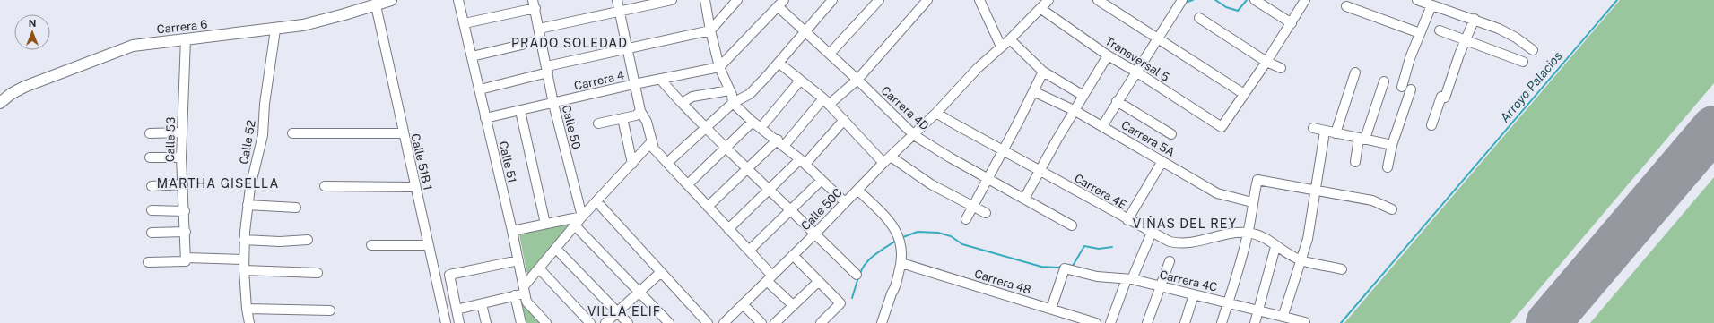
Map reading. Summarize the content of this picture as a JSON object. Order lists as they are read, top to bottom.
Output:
{
  "streets": {
    "main road": ["Carrera 6"],
    "street": [
      "Transversal 5",
      "Carrera 4",
      "Carrera 4D",
      "Calle 50",
      "Carrera 5A",
      "Calle 53",
      "Calle 52",
      "Calle 51B 1",
      "Calle 51",
      "Carrera 4E",
      "Calle 50C",
      "Carrera 4C",
      "Carrera 48"
    ]
  },
  "crossings": [
    ["Carrera 6", "Calle 53"],
    ["Carrera 6", "Calle 52"],
    ["Carrera 6", "Calle 51B 1"],
    ["Transversal 5", "Calle 50C"],
    ["Carrera 4", "Calle 50"],
    ["Carrera 4", "Calle 51"],
    ["Carrera 4D", "Calle 50C"],
    ["Carrera 4E", "Calle 50C"],
    ["Carrera 4C", "Carrera 48"]
  ],
  "districts": [
    "PRADO SOLEDAD",
    "MARTHA GISELLA",
    "VIÑAS DEL REY",
    "VILLA ELIF"
  ],
  "water": ["Arroyo Palacios"],
  "north": "top"
}
